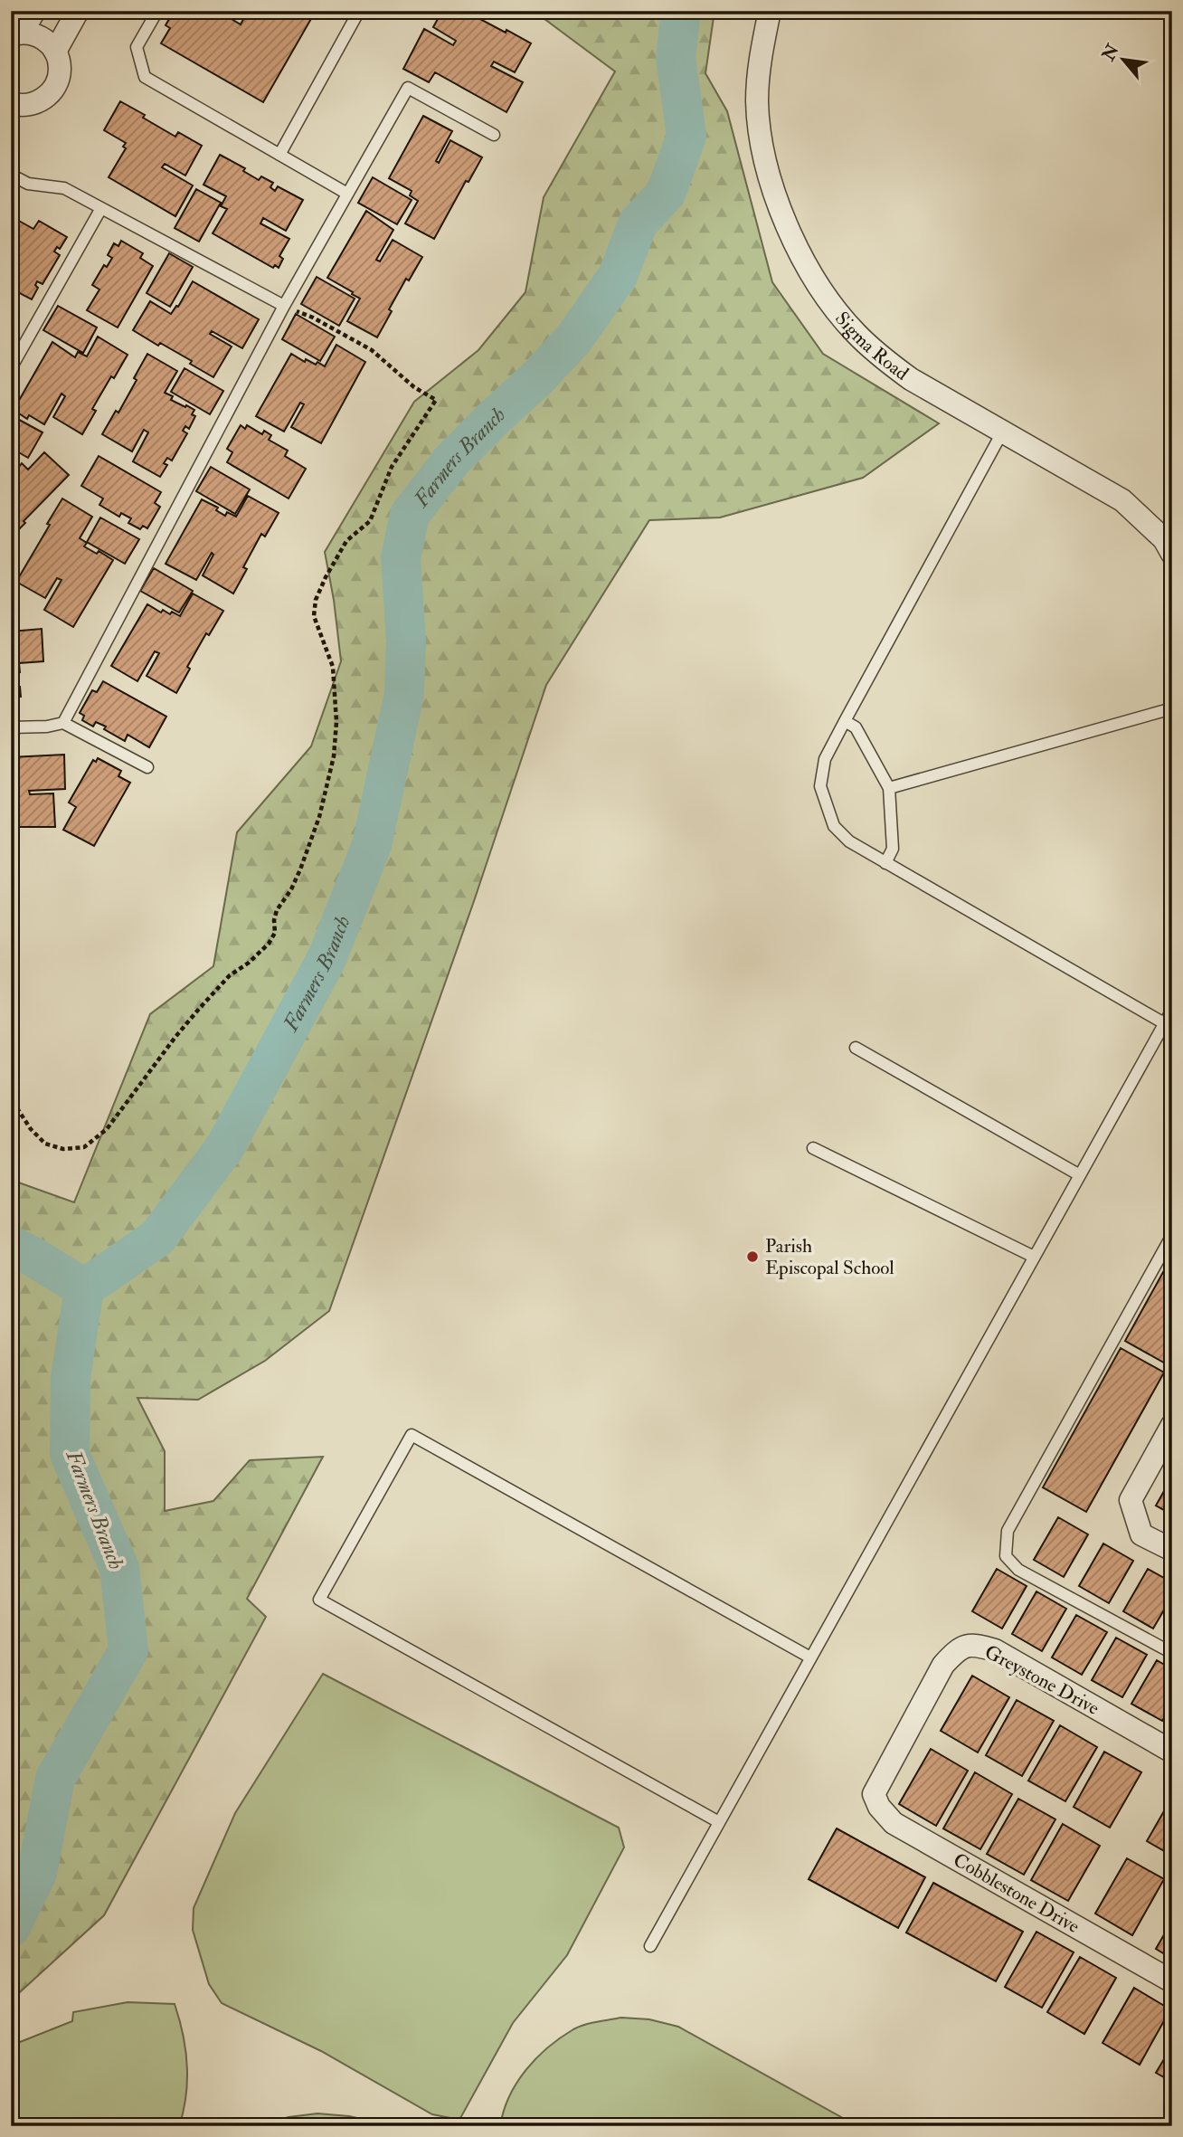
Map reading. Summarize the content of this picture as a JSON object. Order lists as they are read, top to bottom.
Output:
{
  "streets": {
    "street": ["Sigma Road", "Greystone Drive", "Cobblestone Drive"]
  },
  "crossings": [
    ["Greystone Drive", "Cobblestone Drive"]
  ],
  "water": ["Farmers Branch"],
  "places": ["Parish Episcopal School"],
  "north": "top left"
}
